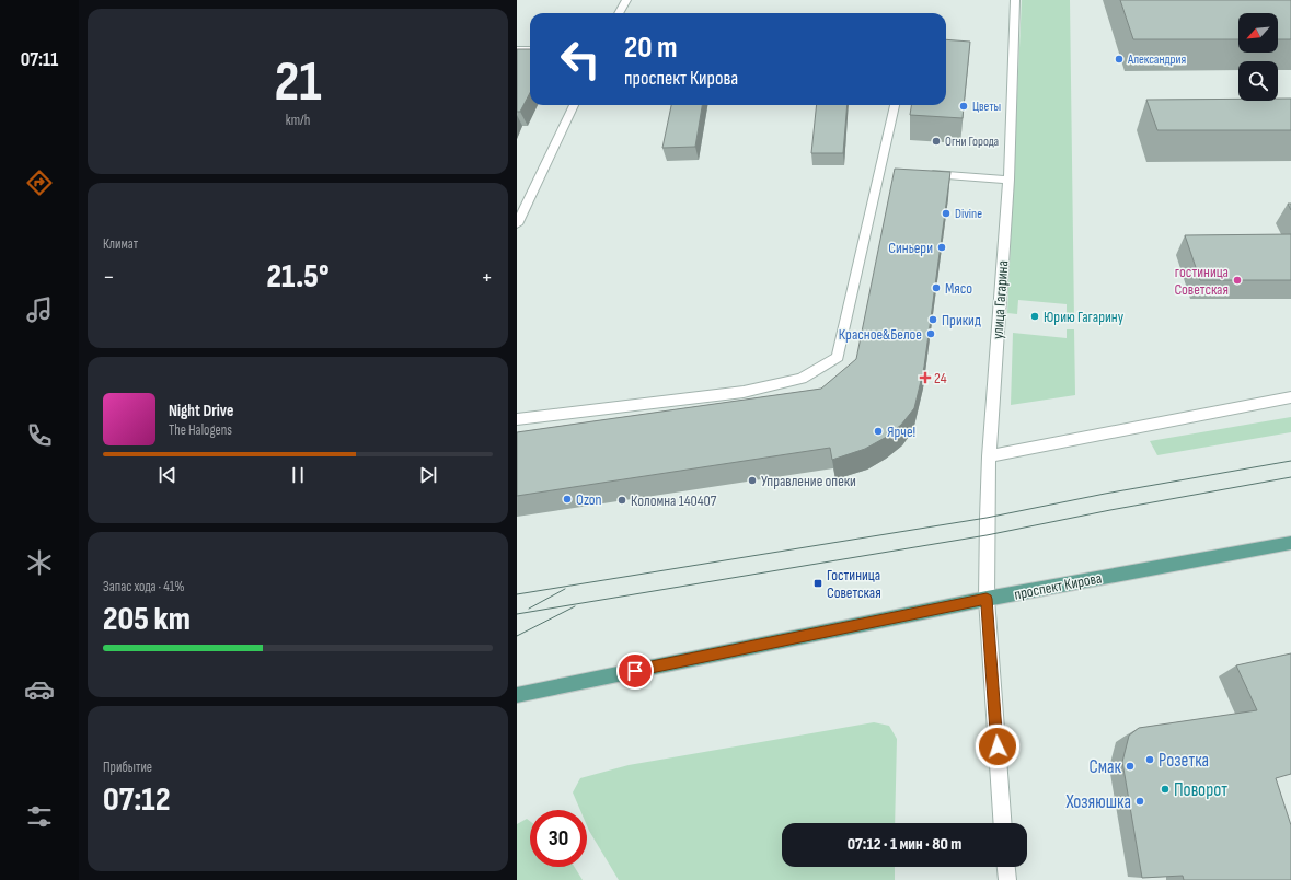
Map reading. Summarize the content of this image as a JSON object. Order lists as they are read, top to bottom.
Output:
{
  "streets": {
    "main road": ["проспект Кирова"],
    "street": ["улица Гагарина"]
  },
  "crossings": [
    ["улица Гагарина", "проспект Кирова"]
  ],
  "places": {
    "other": [
      "Александрия",
      "Цветы",
      "Огни Города",
      "Divine",
      "Синьери",
      "гостиница Советская",
      "Мясо",
      "Юрию Гагарину",
      "Прикид",
      "Красное&Белое",
      "Ярче!",
      "Управление опеки",
      "Ozon",
      "Коломна 140407",
      "Розетка",
      "Смак",
      "Поворот",
      "Хозяюшка"
    ],
    "health": ["24"],
    "transit": ["Гостиница Советская"]
  },
  "north": "bottom left",
  "page": {
    "tabs": "07:11",
    "tile": [
      ["21", "km/h"],
      "Климат",
      ["Запас хода · 41%", "205 km"],
      ["Прибытие", "07:12"]
    ],
    "turn": ["20 m", "проспект Кирова"],
    "heat": ["−", "21.5°", "+"],
    "song": ["Night Drive", "The Halogens"],
    "limit": "30",
    "trip": "07:12 · 1 мин · 80 m"
  }
}
